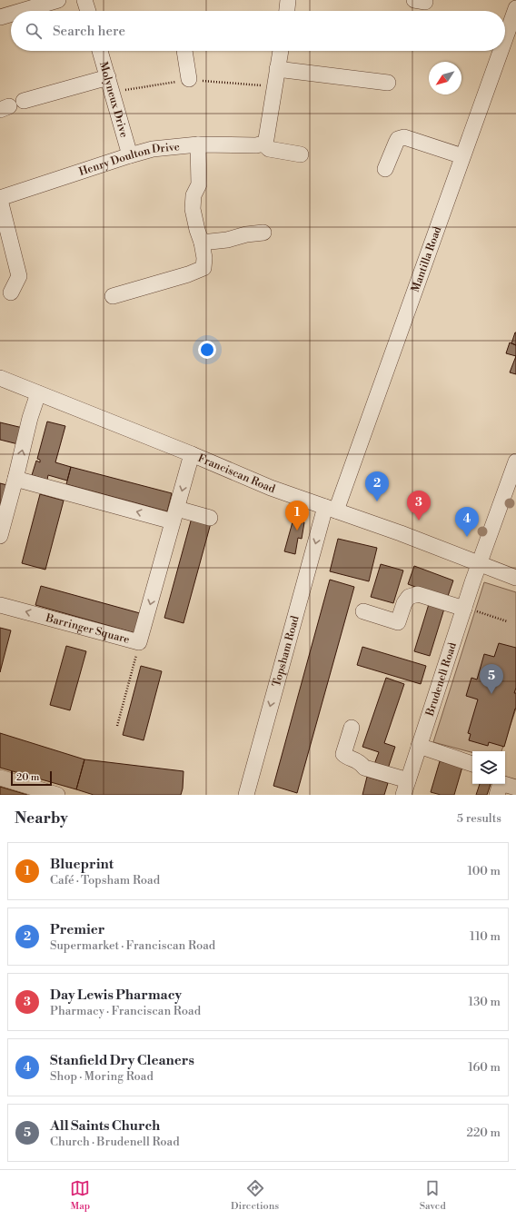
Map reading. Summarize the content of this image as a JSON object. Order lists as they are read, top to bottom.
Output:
{
  "streets": {
    "street": [
      "Molyneux Drive",
      "Henry Doulton Drive",
      "Mantilla Road",
      "Franciscan Road",
      "Barringer Square",
      "Topsham Road",
      "Brudenell Road"
    ]
  },
  "crossings": [
    ["Molyneux Drive", "Henry Doulton Drive"],
    ["Mantilla Road", "Franciscan Road"],
    ["Mantilla Road", "Topsham Road"],
    ["Franciscan Road", "Barringer Square"],
    ["Franciscan Road", "Topsham Road"],
    ["Franciscan Road", "Brudenell Road"]
  ],
  "one_way": ["Topsham Road"],
  "scale_bar": "20 m",
  "north": "bottom left",
  "page": {
    "search": "Search here",
    "pins": [
      "2",
      "3",
      "1",
      "4",
      "5"
    ],
    "scale": "20 m",
    "heading": ["Nearby", "5 results"],
    "list": [
      {
        "mark": "1",
        "name": "Blueprint",
        "note": "Café · Topsham Road",
        "value": "100 m"
      },
      {
        "mark": "2",
        "name": "Premier",
        "note": "Supermarket · Franciscan Road",
        "value": "110 m"
      },
      {
        "mark": "3",
        "name": "Day Lewis Pharmacy",
        "note": "Pharmacy · Franciscan Road",
        "value": "130 m"
      },
      {
        "mark": "4",
        "name": "Stanfield Dry Cleaners",
        "note": "Shop · Moring Road",
        "value": "160 m"
      },
      {
        "mark": "5",
        "name": "All Saints Church",
        "note": "Church · Brudenell Road",
        "value": "220 m"
      }
    ],
    "nav": ["Map", "Directions", "Saved"]
  }
}
